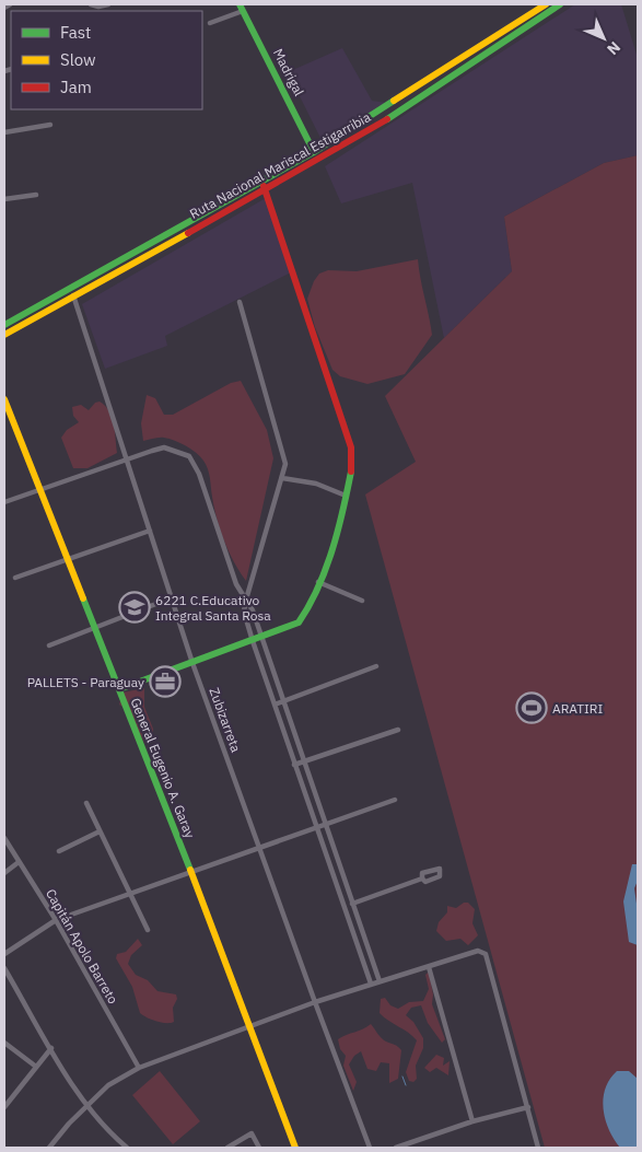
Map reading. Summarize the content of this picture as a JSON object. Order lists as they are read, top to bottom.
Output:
{
  "streets": {
    "main road": ["Madrigal", "Ruta Nacional Mariscal Estigarribia", "General Eugenio A. Garay"],
    "street": ["Zubizarreta", "Capitán Apolo Barreto"]
  },
  "crossings": [
    ["Madrigal", "Ruta Nacional Mariscal Estigarribia"],
    ["Ruta Nacional Mariscal Estigarribia", "Zubizarreta"]
  ],
  "places": {
    "school or university": ["6221 C.Educativo Integral Santa Rosa"],
    "office": ["PALLETS - Paraguay"],
    "sports": ["ARATIRI"]
  },
  "legend": ["Fast", "Slow", "Jam"],
  "north": "bottom right"
}
